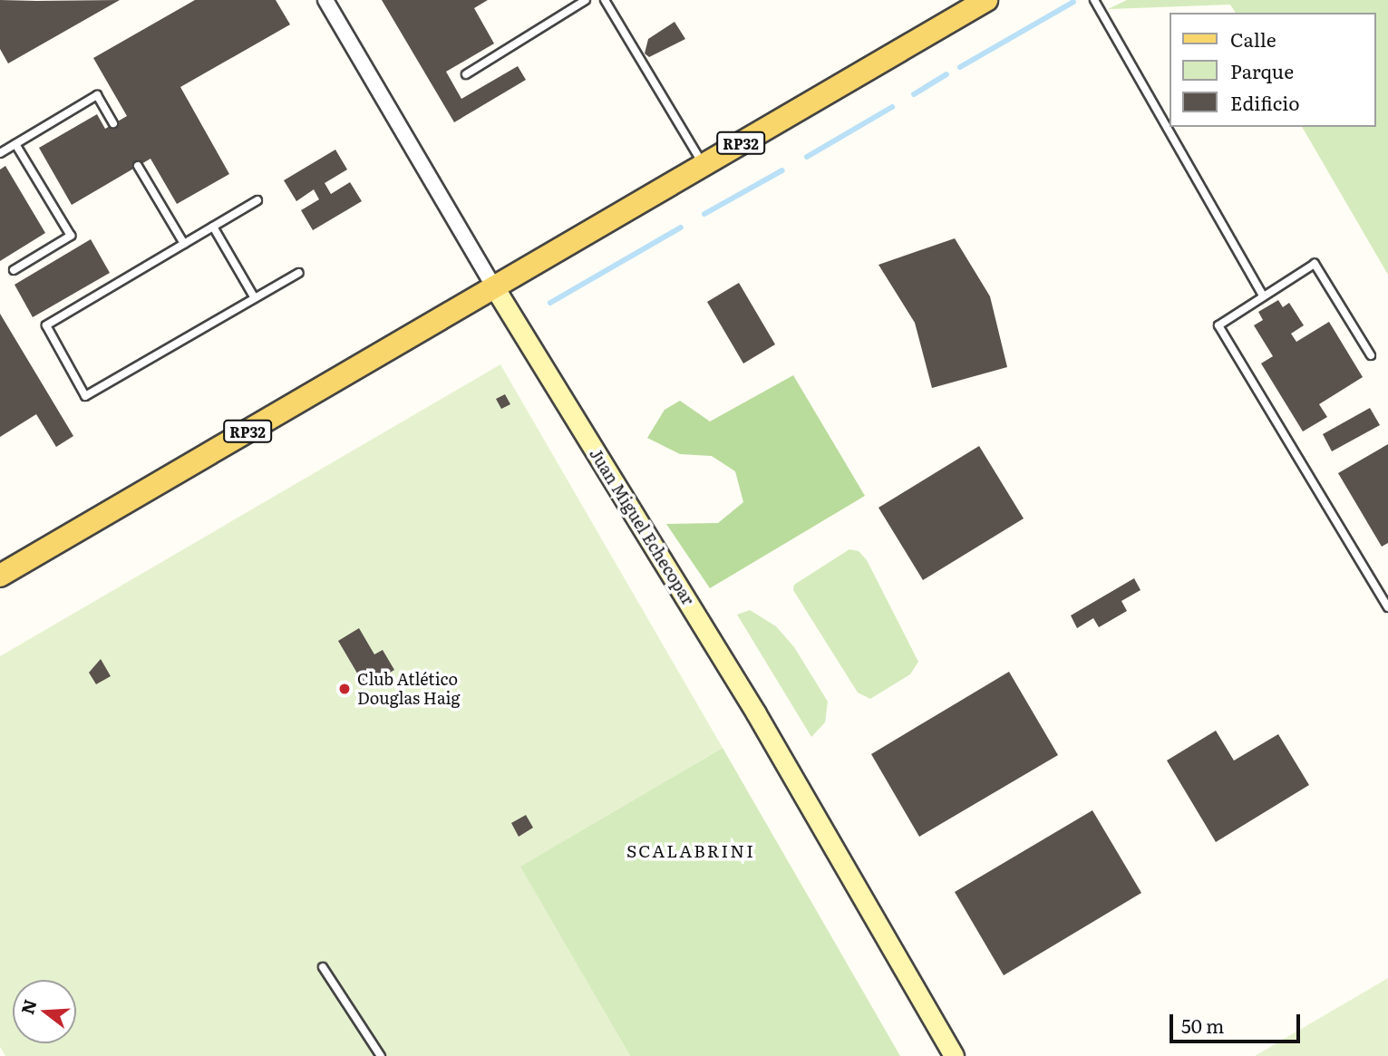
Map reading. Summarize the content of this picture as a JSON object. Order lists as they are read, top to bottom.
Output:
{
  "streets": {
    "main road": ["RP32"],
    "street": ["Juan Miguel Echecopar"]
  },
  "crossings": [
    ["RP32", "Juan Miguel Echecopar"]
  ],
  "districts": ["SCALABRINI"],
  "places": ["Club Atlético Douglas Haig"],
  "legend": ["Calle", "Parque", "Edificio"],
  "scale_bar": "50 m",
  "north": "left"
}
